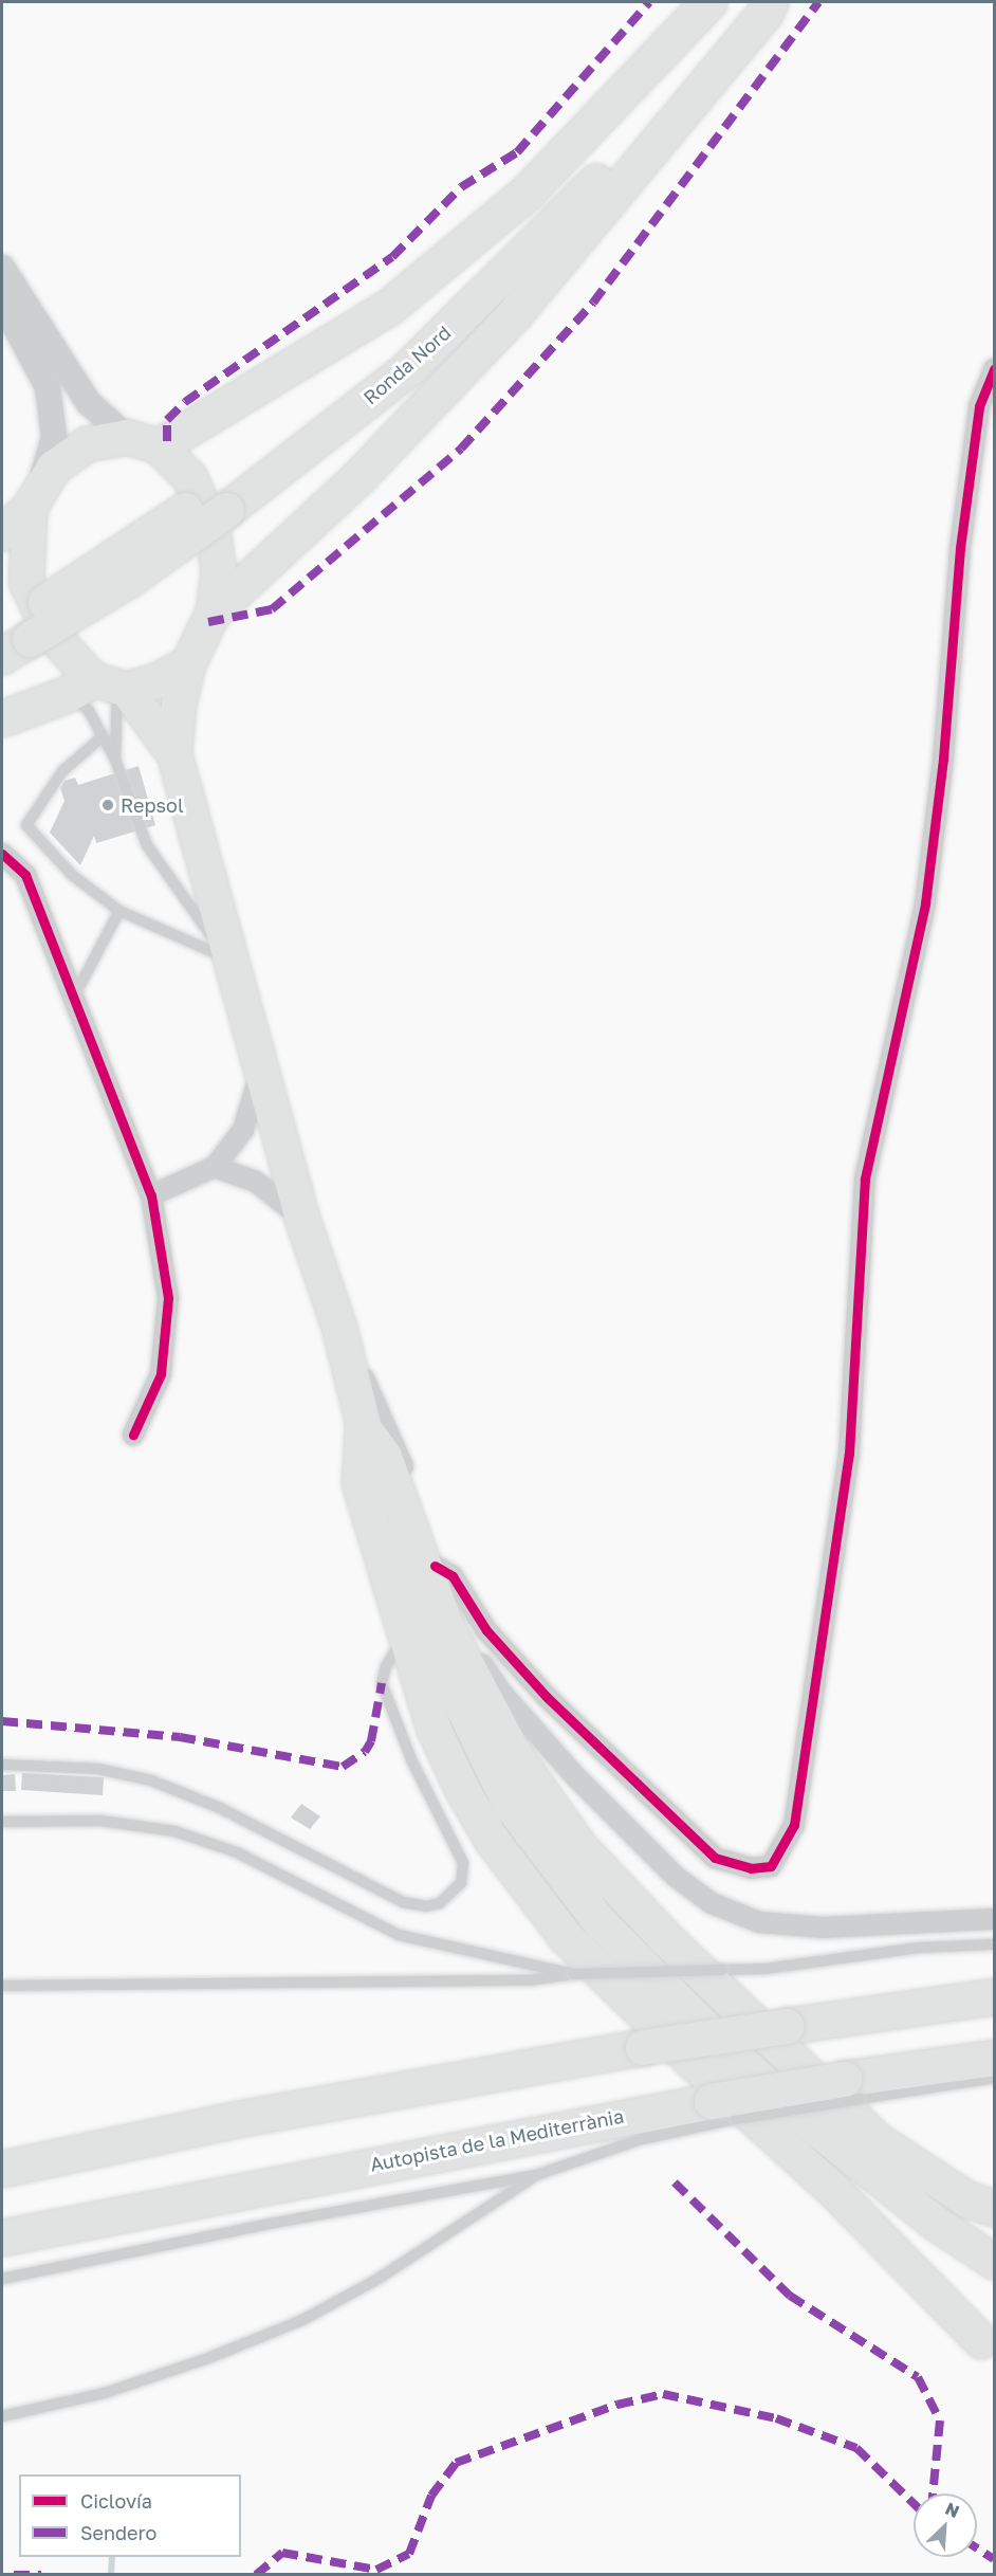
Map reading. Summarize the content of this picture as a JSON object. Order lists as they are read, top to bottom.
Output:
{
  "streets": {
    "highway": ["Ronda Nord", "Autopista de la Mediterrània"]
  },
  "places": ["Repsol"],
  "legend": ["Ciclovía", "Sendero"],
  "north": "top right"
}
